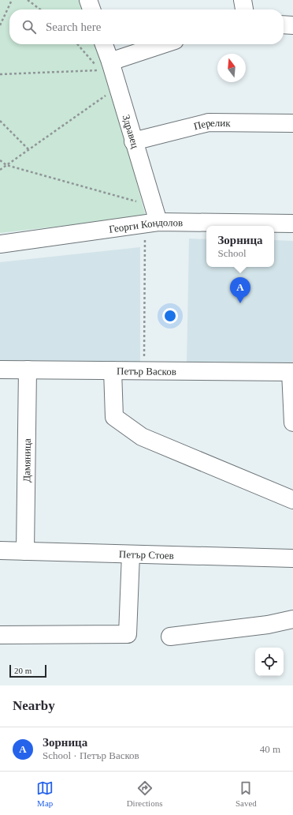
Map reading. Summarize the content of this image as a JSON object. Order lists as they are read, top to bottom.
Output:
{
  "streets": {
    "street": [
      "Перелик",
      "Здравец",
      "Георги Кондолов",
      "Петър Васков",
      "Дамяница",
      "Петър Стоев"
    ]
  },
  "crossings": [
    ["Перелик", "Здравец"],
    ["Здравец", "Георги Кондолов"],
    ["Петър Васков", "Дамяница"],
    ["Дамяница", "Петър Стоев"]
  ],
  "scale_bar": "20 m",
  "north": "top",
  "page": {
    "search": "Search here",
    "popup": ["Зорница", "School"],
    "pins": "A",
    "scale": "20 m",
    "heading": "Nearby",
    "list": [
      {
        "mark": "A",
        "name": "Зорница",
        "note": "School · Петър Васков",
        "value": "40 m"
      }
    ],
    "nav": ["Map", "Directions", "Saved"]
  }
}
